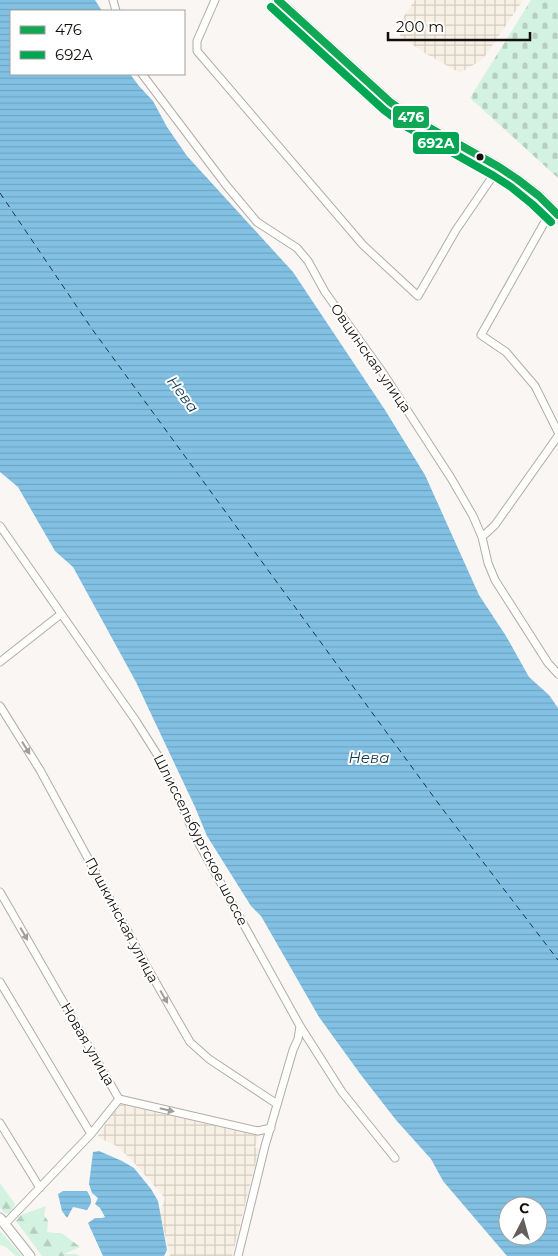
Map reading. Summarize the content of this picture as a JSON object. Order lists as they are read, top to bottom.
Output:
{
  "streets": {
    "street": [
      "Овцинская улица",
      "Шлиссельбургское шоссе",
      "Пушкинская улица",
      "Новая улица"
    ]
  },
  "one_way": ["Пушкинская улица"],
  "water": ["Нева"],
  "lines": ["transit line 476", "transit line 692А"],
  "legend": ["476", "692А"],
  "scale_bar": "200 m",
  "north": "top"
}
